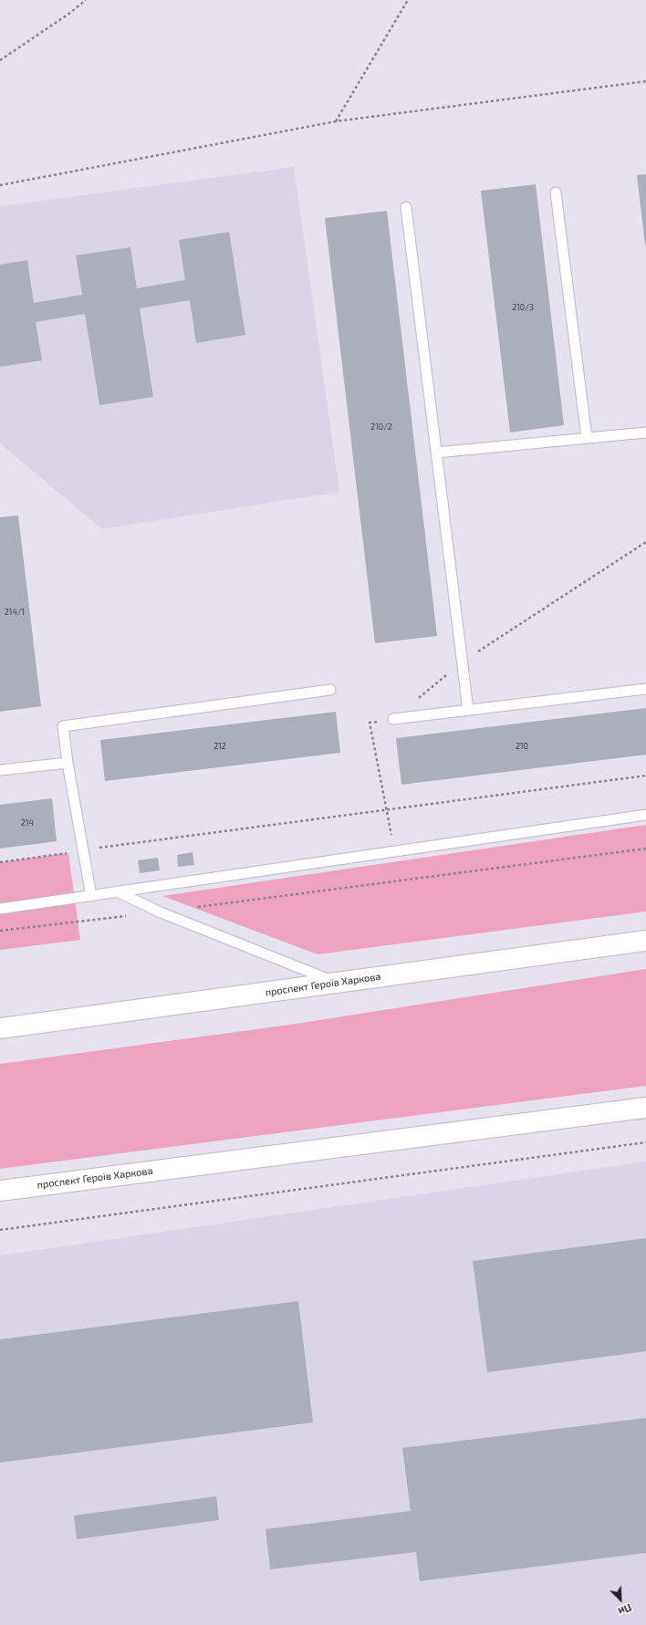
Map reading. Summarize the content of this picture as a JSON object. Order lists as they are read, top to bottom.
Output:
{
  "streets": {
    "main road": ["проспект Героїв Харкова"]
  },
  "house_numbers": [
    "210/3",
    "210/2",
    "214/1",
    "212",
    "210",
    "214"
  ],
  "north": "bottom right"
}
